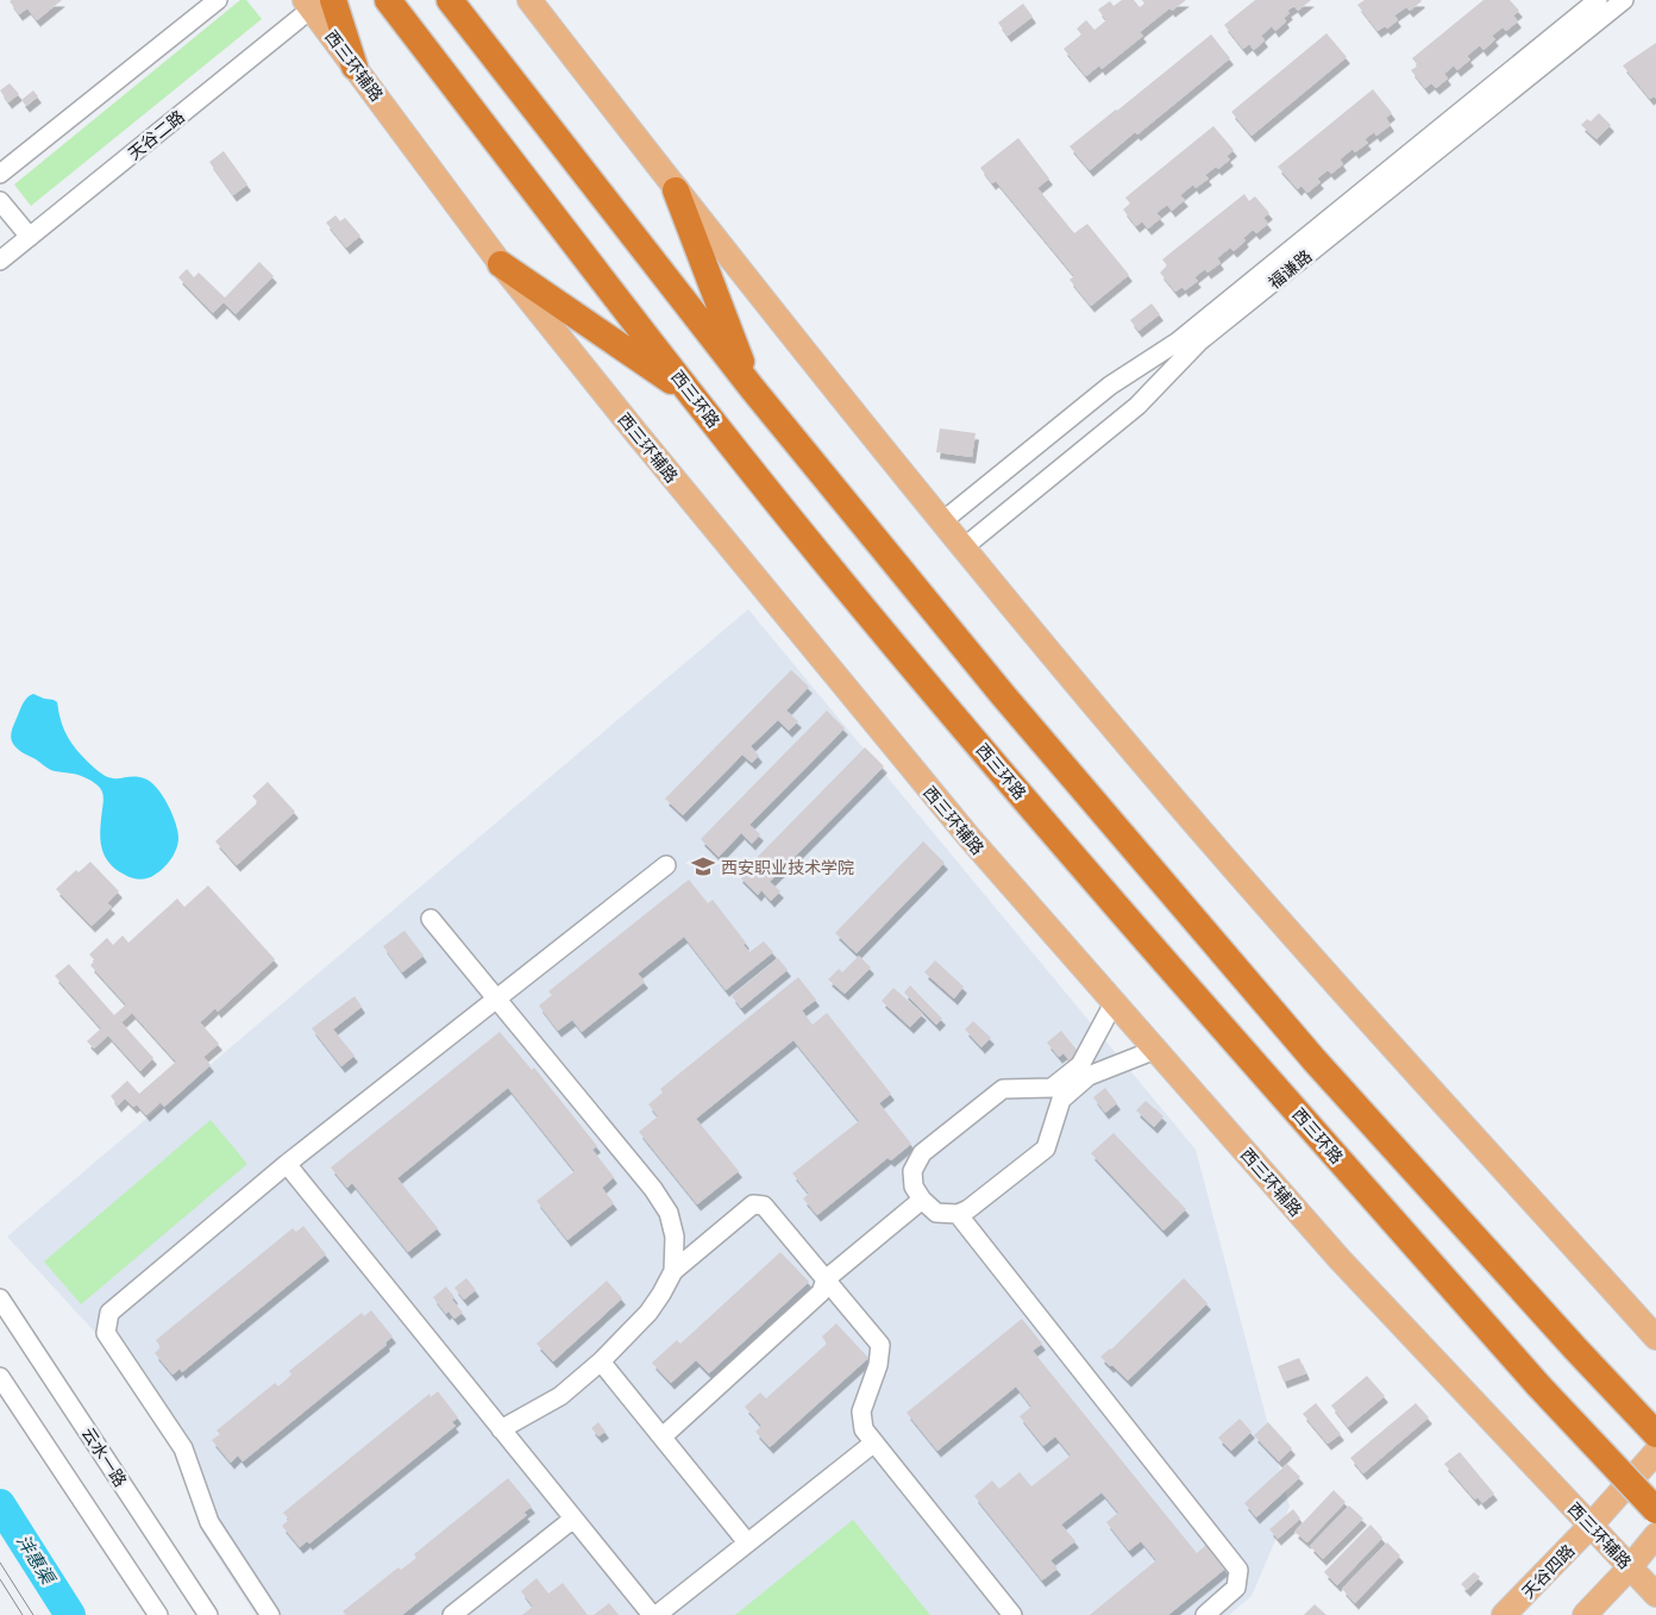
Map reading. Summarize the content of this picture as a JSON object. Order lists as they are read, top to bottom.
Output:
{
  "streets": {
    "highway": ["西三环路"],
    "main road": ["西三环辅路", "天谷四路"],
    "street": ["天谷二路", "福谦路", "云水一路"]
  },
  "crossings": [
    ["西三环辅路", "天谷四路"]
  ],
  "water": ["沣惠渠"],
  "places": {
    "school or university": ["西安职业技术学院"]
  }
}
